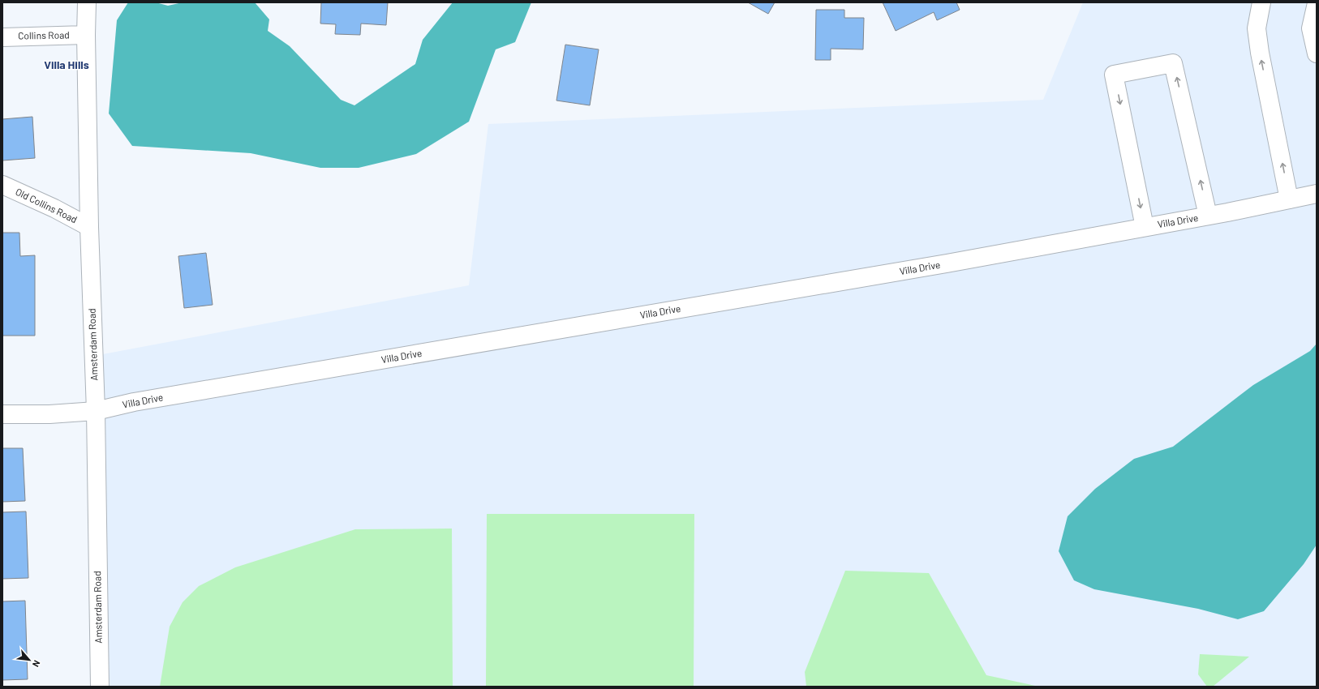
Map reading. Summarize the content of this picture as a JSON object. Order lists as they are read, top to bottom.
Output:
{
  "streets": {
    "street": [
      "Collins Road",
      "Old Collins Road",
      "Villa Drive",
      "Amsterdam Road"
    ]
  },
  "crossings": [
    ["Collins Road", "Amsterdam Road"],
    ["Old Collins Road", "Amsterdam Road"],
    ["Villa Drive", "Amsterdam Road"]
  ],
  "districts": ["Villa Hills"],
  "north": "bottom right"
}
